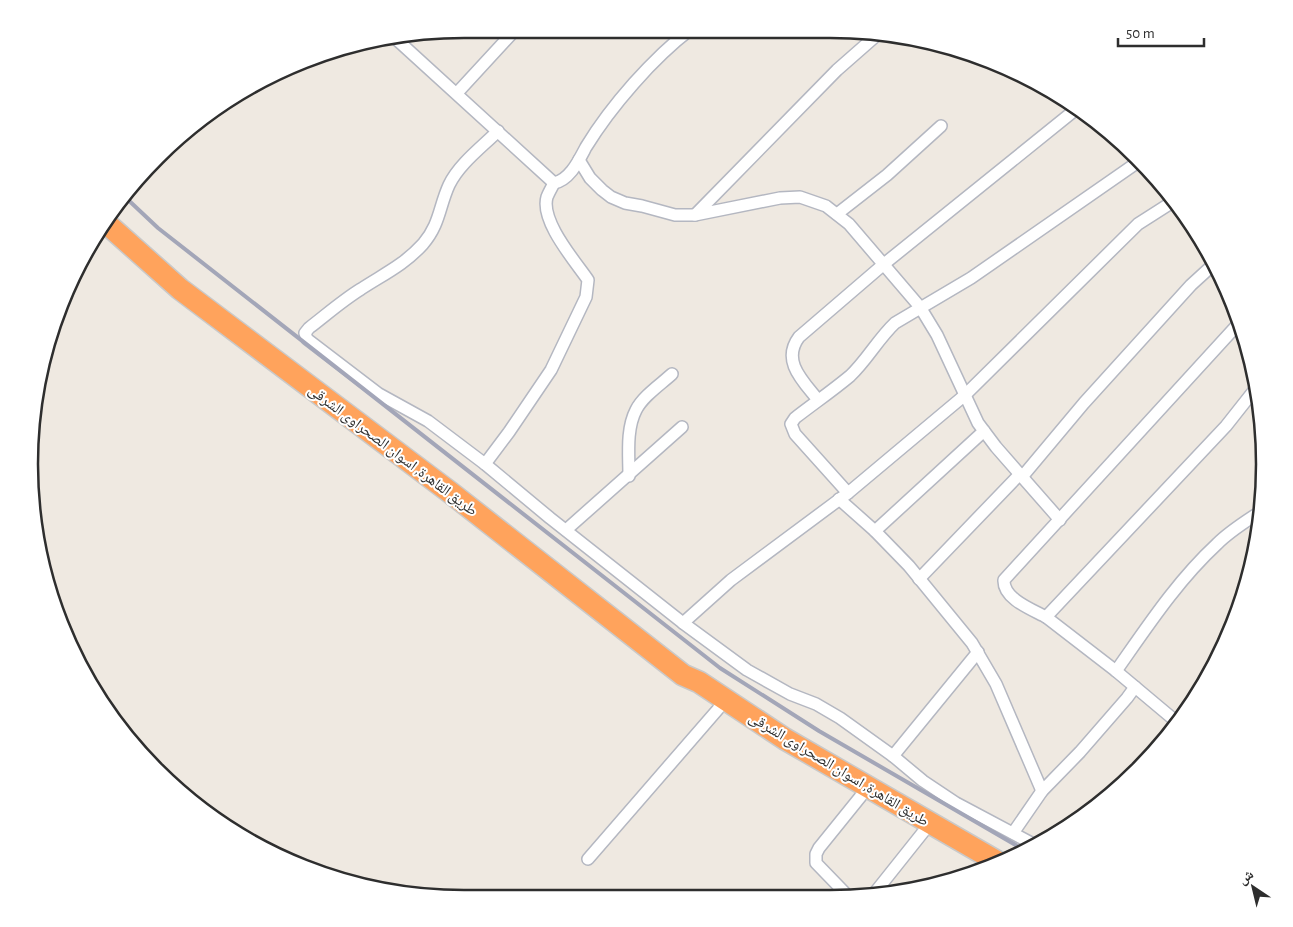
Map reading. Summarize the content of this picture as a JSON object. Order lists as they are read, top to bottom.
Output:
{
  "streets": {
    "highway": ["طريق القاهرة, اسوان الصحراوى الشرقى"]
  },
  "scale_bar": "50 m",
  "north": "top left"
}
